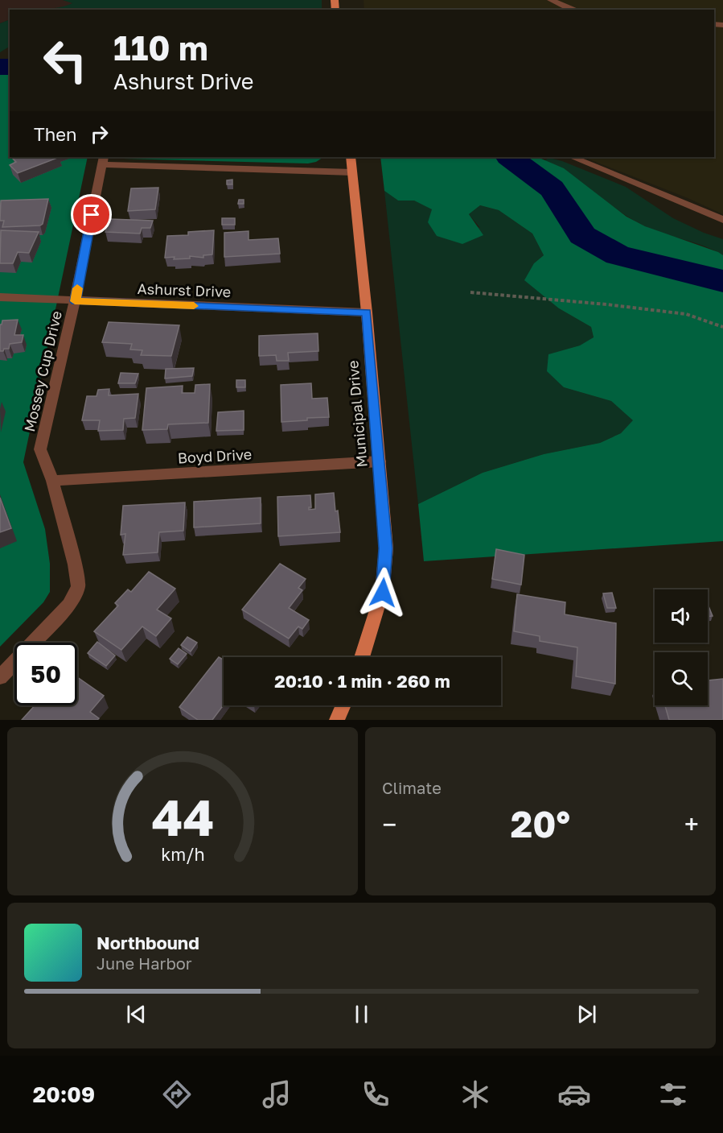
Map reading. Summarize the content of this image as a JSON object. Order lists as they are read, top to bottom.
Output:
{
  "streets": {
    "main road": ["Municipal Drive"],
    "street": ["Ashurst Drive", "Mossey Cup Drive", "Boyd Drive"]
  },
  "crossings": [
    ["Ashurst Drive", "Mossey Cup Drive"],
    ["Ashurst Drive", "Municipal Drive"],
    ["Mossey Cup Drive", "Boyd Drive"],
    ["Municipal Drive", "Boyd Drive"]
  ],
  "page": {
    "turn": ["110 m", "Ashurst Drive"],
    "then": "Then",
    "limit": "50",
    "trip": "20:10 · 1 min · 260 m",
    "tile": "Climate",
    "heat": ["−", "20°", "+"],
    "song": ["Northbound", "June Harbor"],
    "tabs": "20:09",
    "gauge": ["44", "km/h"]
  }
}
